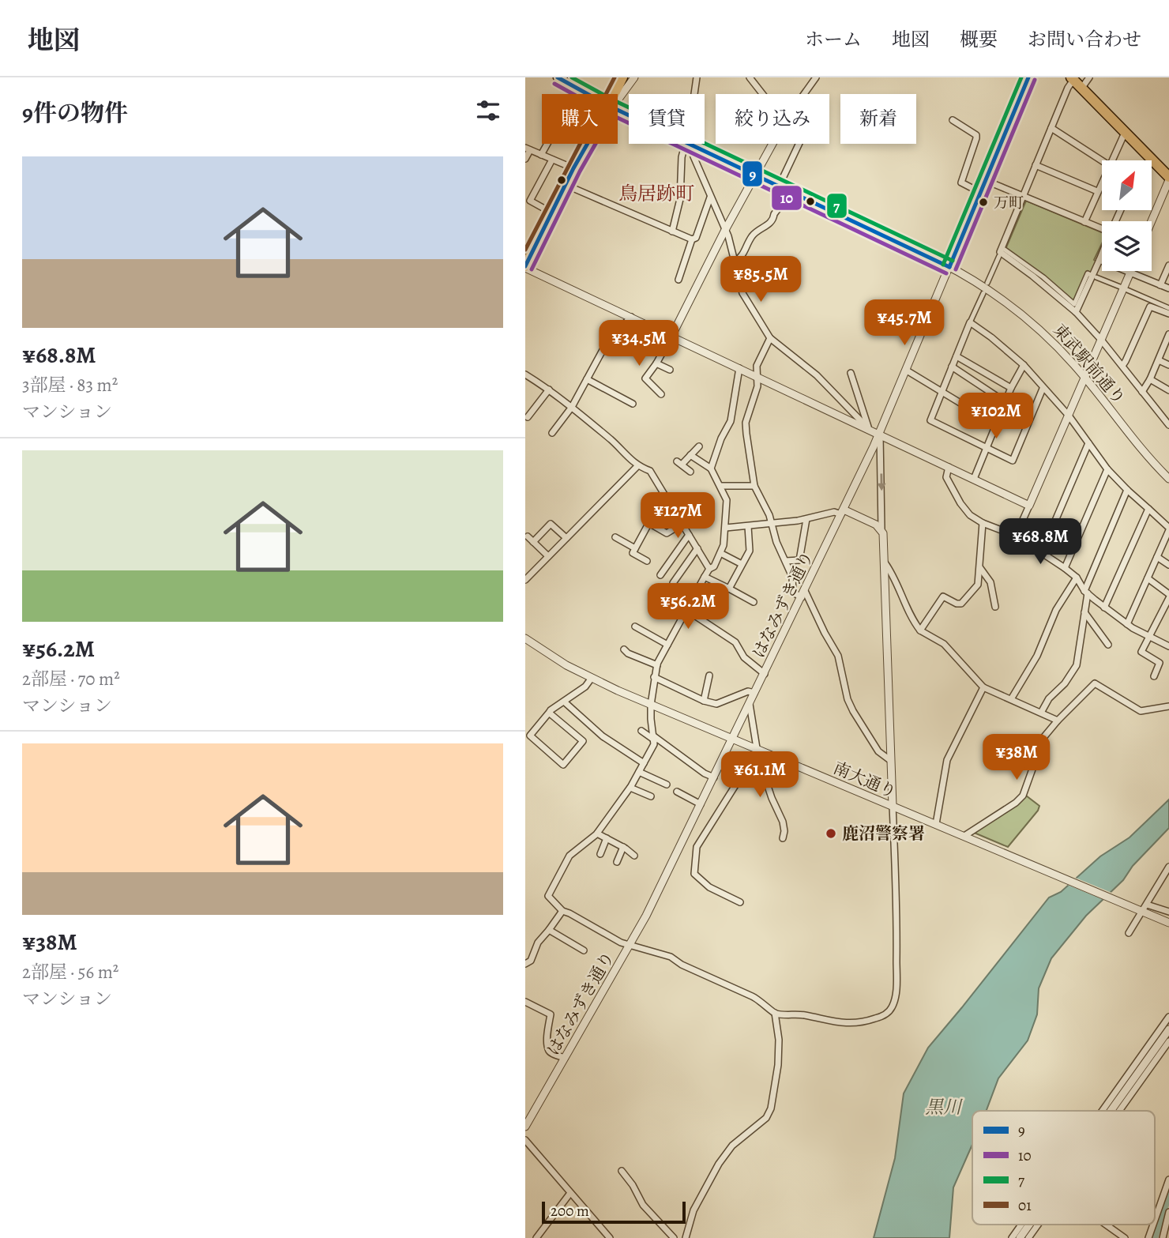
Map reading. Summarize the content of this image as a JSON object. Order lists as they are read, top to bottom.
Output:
{
  "streets": {
    "main road": ["東武駅前通り"],
    "street": ["はなみずき通り", "南大通り"]
  },
  "crossings": [
    ["東武駅前通り", "はなみずき通り"],
    ["はなみずき通り", "南大通り"]
  ],
  "districts": ["鳥居跡町"],
  "water": ["黒川"],
  "places": ["万町", "鹿沼警察署"],
  "lines": [
    "transit line 9",
    "transit line 7",
    "transit line 01",
    "transit line 10"
  ],
  "legend": [
    "9",
    "10",
    "7",
    "01"
  ],
  "scale_bar": "200 m",
  "north": "top right",
  "page": {
    "header": "地図",
    "nav": [
      "ホーム",
      "地図",
      "概要",
      "お問い合わせ"
    ],
    "heading": "9件の物件",
    "chip": [
      "購入",
      "賃貸",
      "絞り込み",
      "新着"
    ],
    "list": [
      {
        "name": "¥68.8M",
        "note": "3部屋 · 83 m² · マンション"
      },
      {
        "name": "¥56.2M",
        "note": "2部屋 · 70 m² · マンション"
      },
      {
        "name": "¥38M",
        "note": "2部屋 · 56 m² · マンション"
      }
    ],
    "price": [
      "¥85.5M",
      "¥45.7M",
      "¥34.5M",
      "¥102M",
      "¥127M",
      "¥68.8M",
      "¥56.2M",
      "¥38M",
      "¥61.1M"
    ],
    "scale": "200 m"
  }
}
